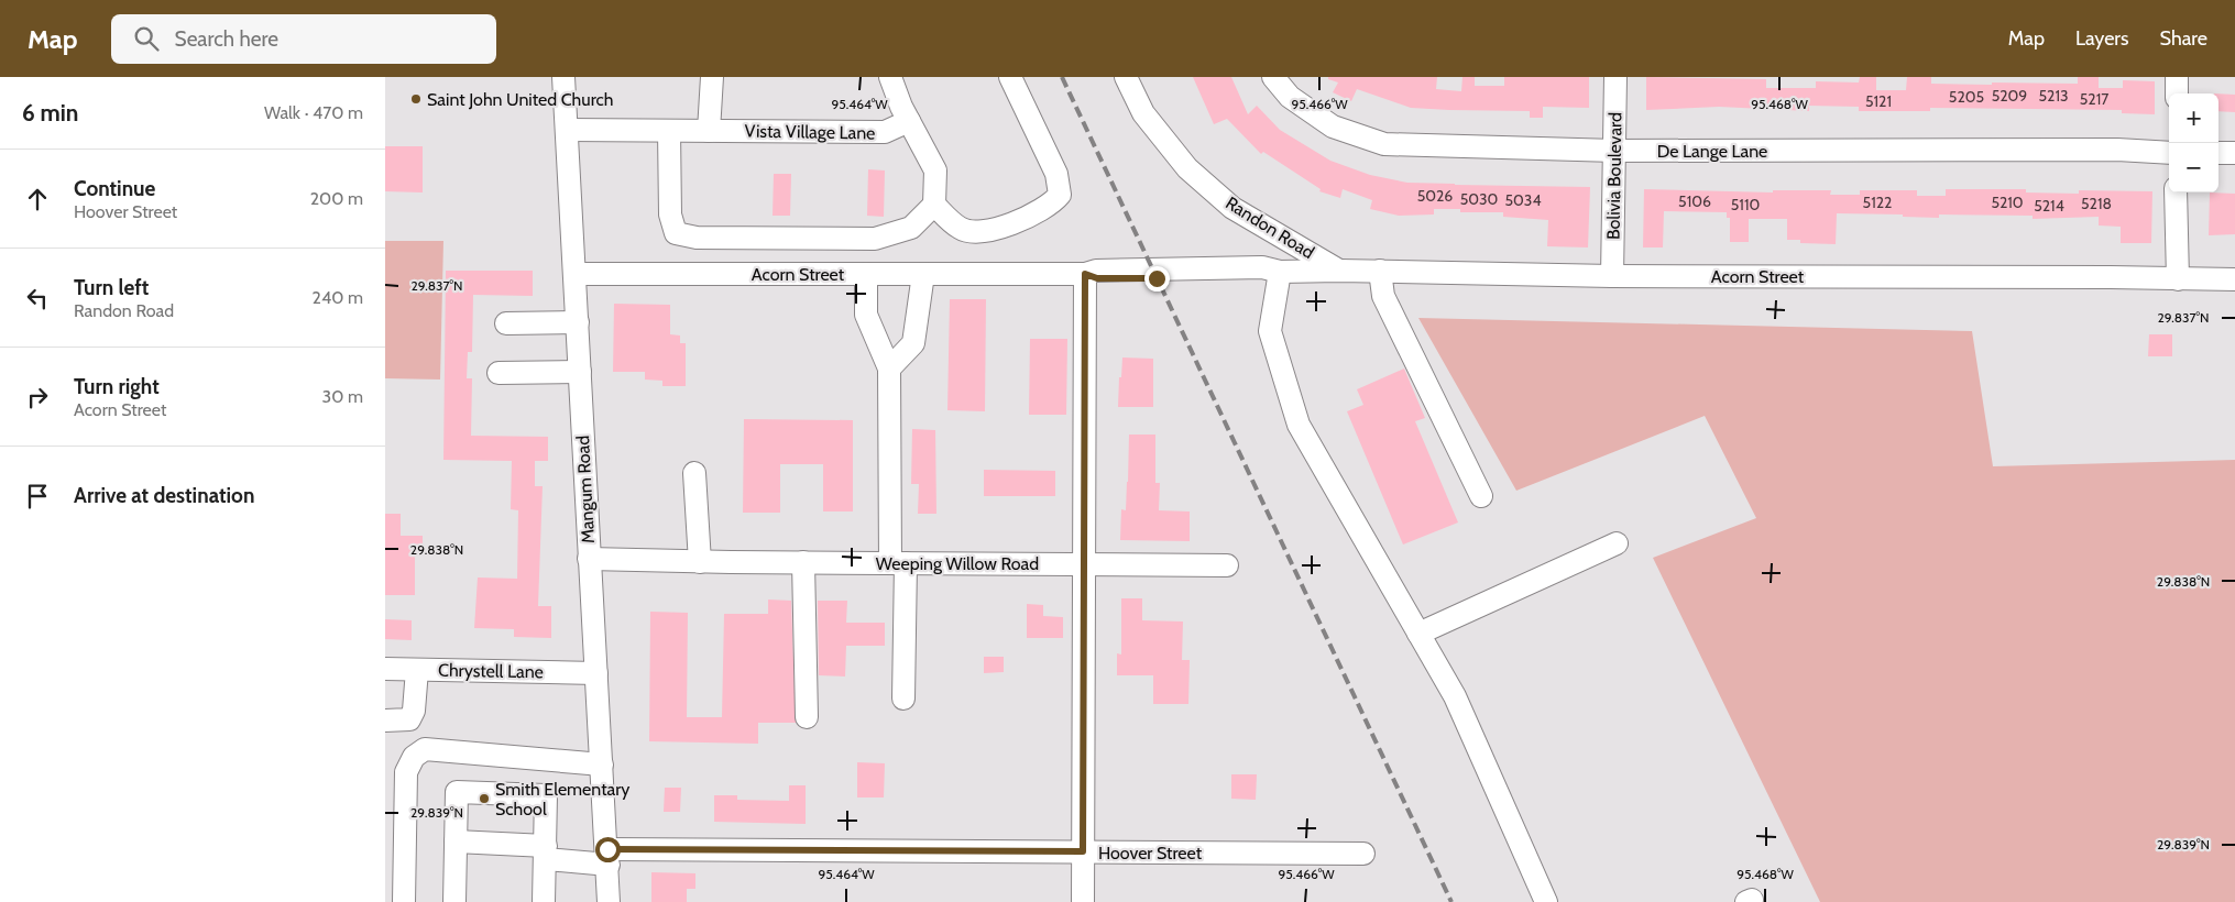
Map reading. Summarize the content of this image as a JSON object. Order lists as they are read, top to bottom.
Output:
{
  "streets": {
    "street": [
      "Vista Village Lane",
      "De Lange Lane",
      "Bolivia Boulevard",
      "Randon Road",
      "Acorn Street",
      "Mangum Road",
      "Weeping Willow Road",
      "Chrystell Lane",
      "Hoover Street"
    ]
  },
  "crossings": [
    ["Vista Village Lane", "Mangum Road"],
    ["De Lange Lane", "Bolivia Boulevard"],
    ["Bolivia Boulevard", "Acorn Street"],
    ["Randon Road", "Acorn Street"],
    ["Acorn Street", "Mangum Road"],
    ["Mangum Road", "Weeping Willow Road"],
    ["Mangum Road", "Chrystell Lane"],
    ["Mangum Road", "Hoover Street"]
  ],
  "places": ["Saint John United Church", "Smith Elementary School"],
  "house_numbers": [
    "5209",
    "5213",
    "5205",
    "5217",
    "5121",
    "5026",
    "5030",
    "5034",
    "5106",
    "5122",
    "5210",
    "5218",
    "5110",
    "5214"
  ],
  "page": {
    "header": "Map",
    "search": "Search here",
    "nav": ["Map", "Layers", "Share"],
    "heading": ["6 min", "Walk · 470 m"],
    "map_buttons": ["+", "−"],
    "list": [
      ["Continue", "Hoover Street", "200 m"],
      ["Turn left", "Randon Road", "240 m"],
      ["Turn right", "Acorn Street", "30 m"],
      "Arrive at destination"
    ]
  },
  "coordinates": [
    "95.464°W",
    "95.466°W",
    "95.468°W",
    "29.837°N",
    "29.838°N",
    "29.839°N"
  ]
}
